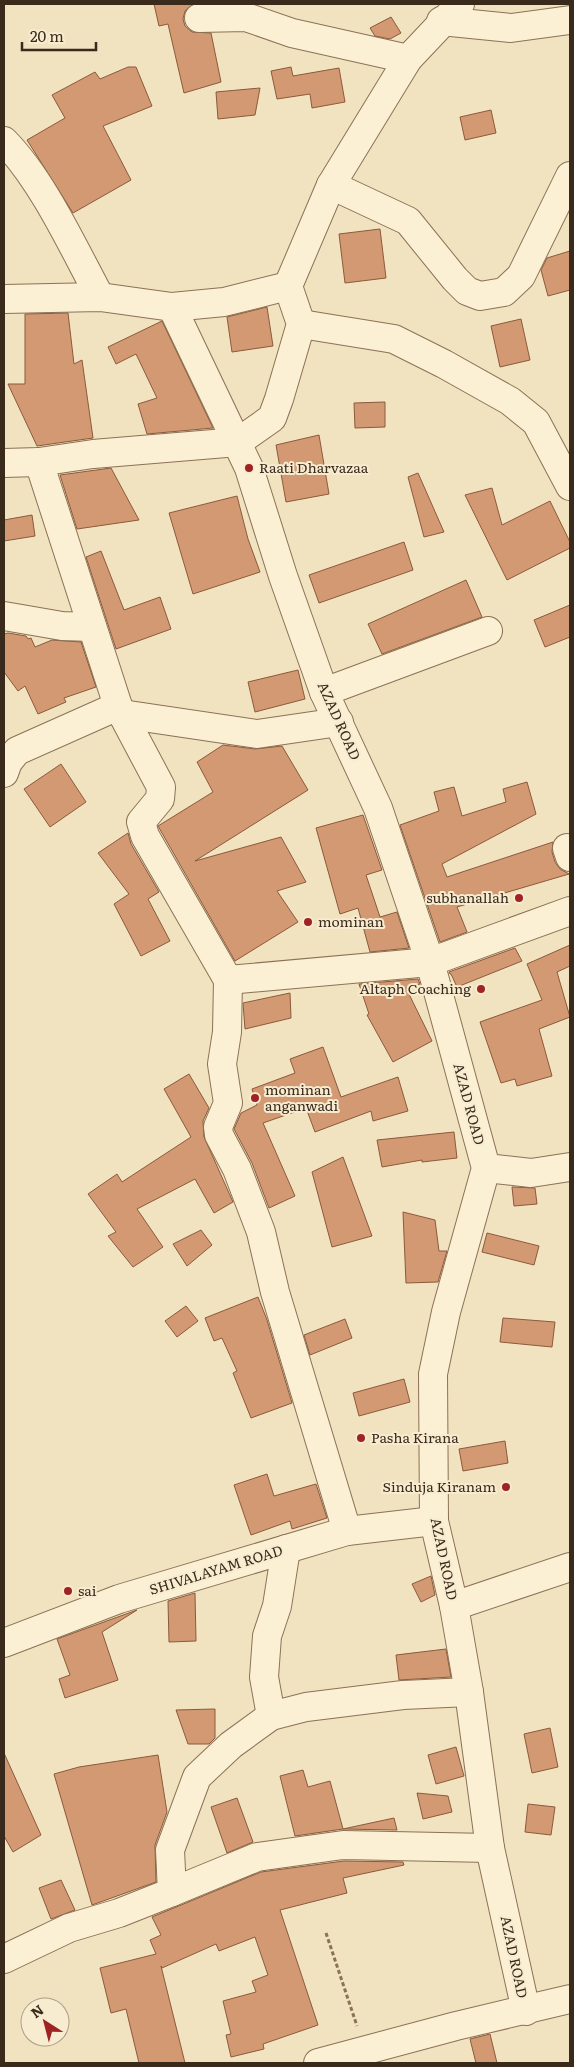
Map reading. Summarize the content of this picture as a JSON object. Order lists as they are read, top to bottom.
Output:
{
  "streets": {
    "street": ["AZAD ROAD", "SHIVALAYAM ROAD"]
  },
  "crossings": [
    ["AZAD ROAD", "SHIVALAYAM ROAD"]
  ],
  "places": [
    "Raati Dharvazaa",
    "subhanallah",
    "mominan",
    "Altaph Coaching",
    "mominan anganwadi",
    "Pasha Kirana",
    "Sinduja Kiranam",
    "sai"
  ],
  "scale_bar": "20 m",
  "north": "top left"
}
